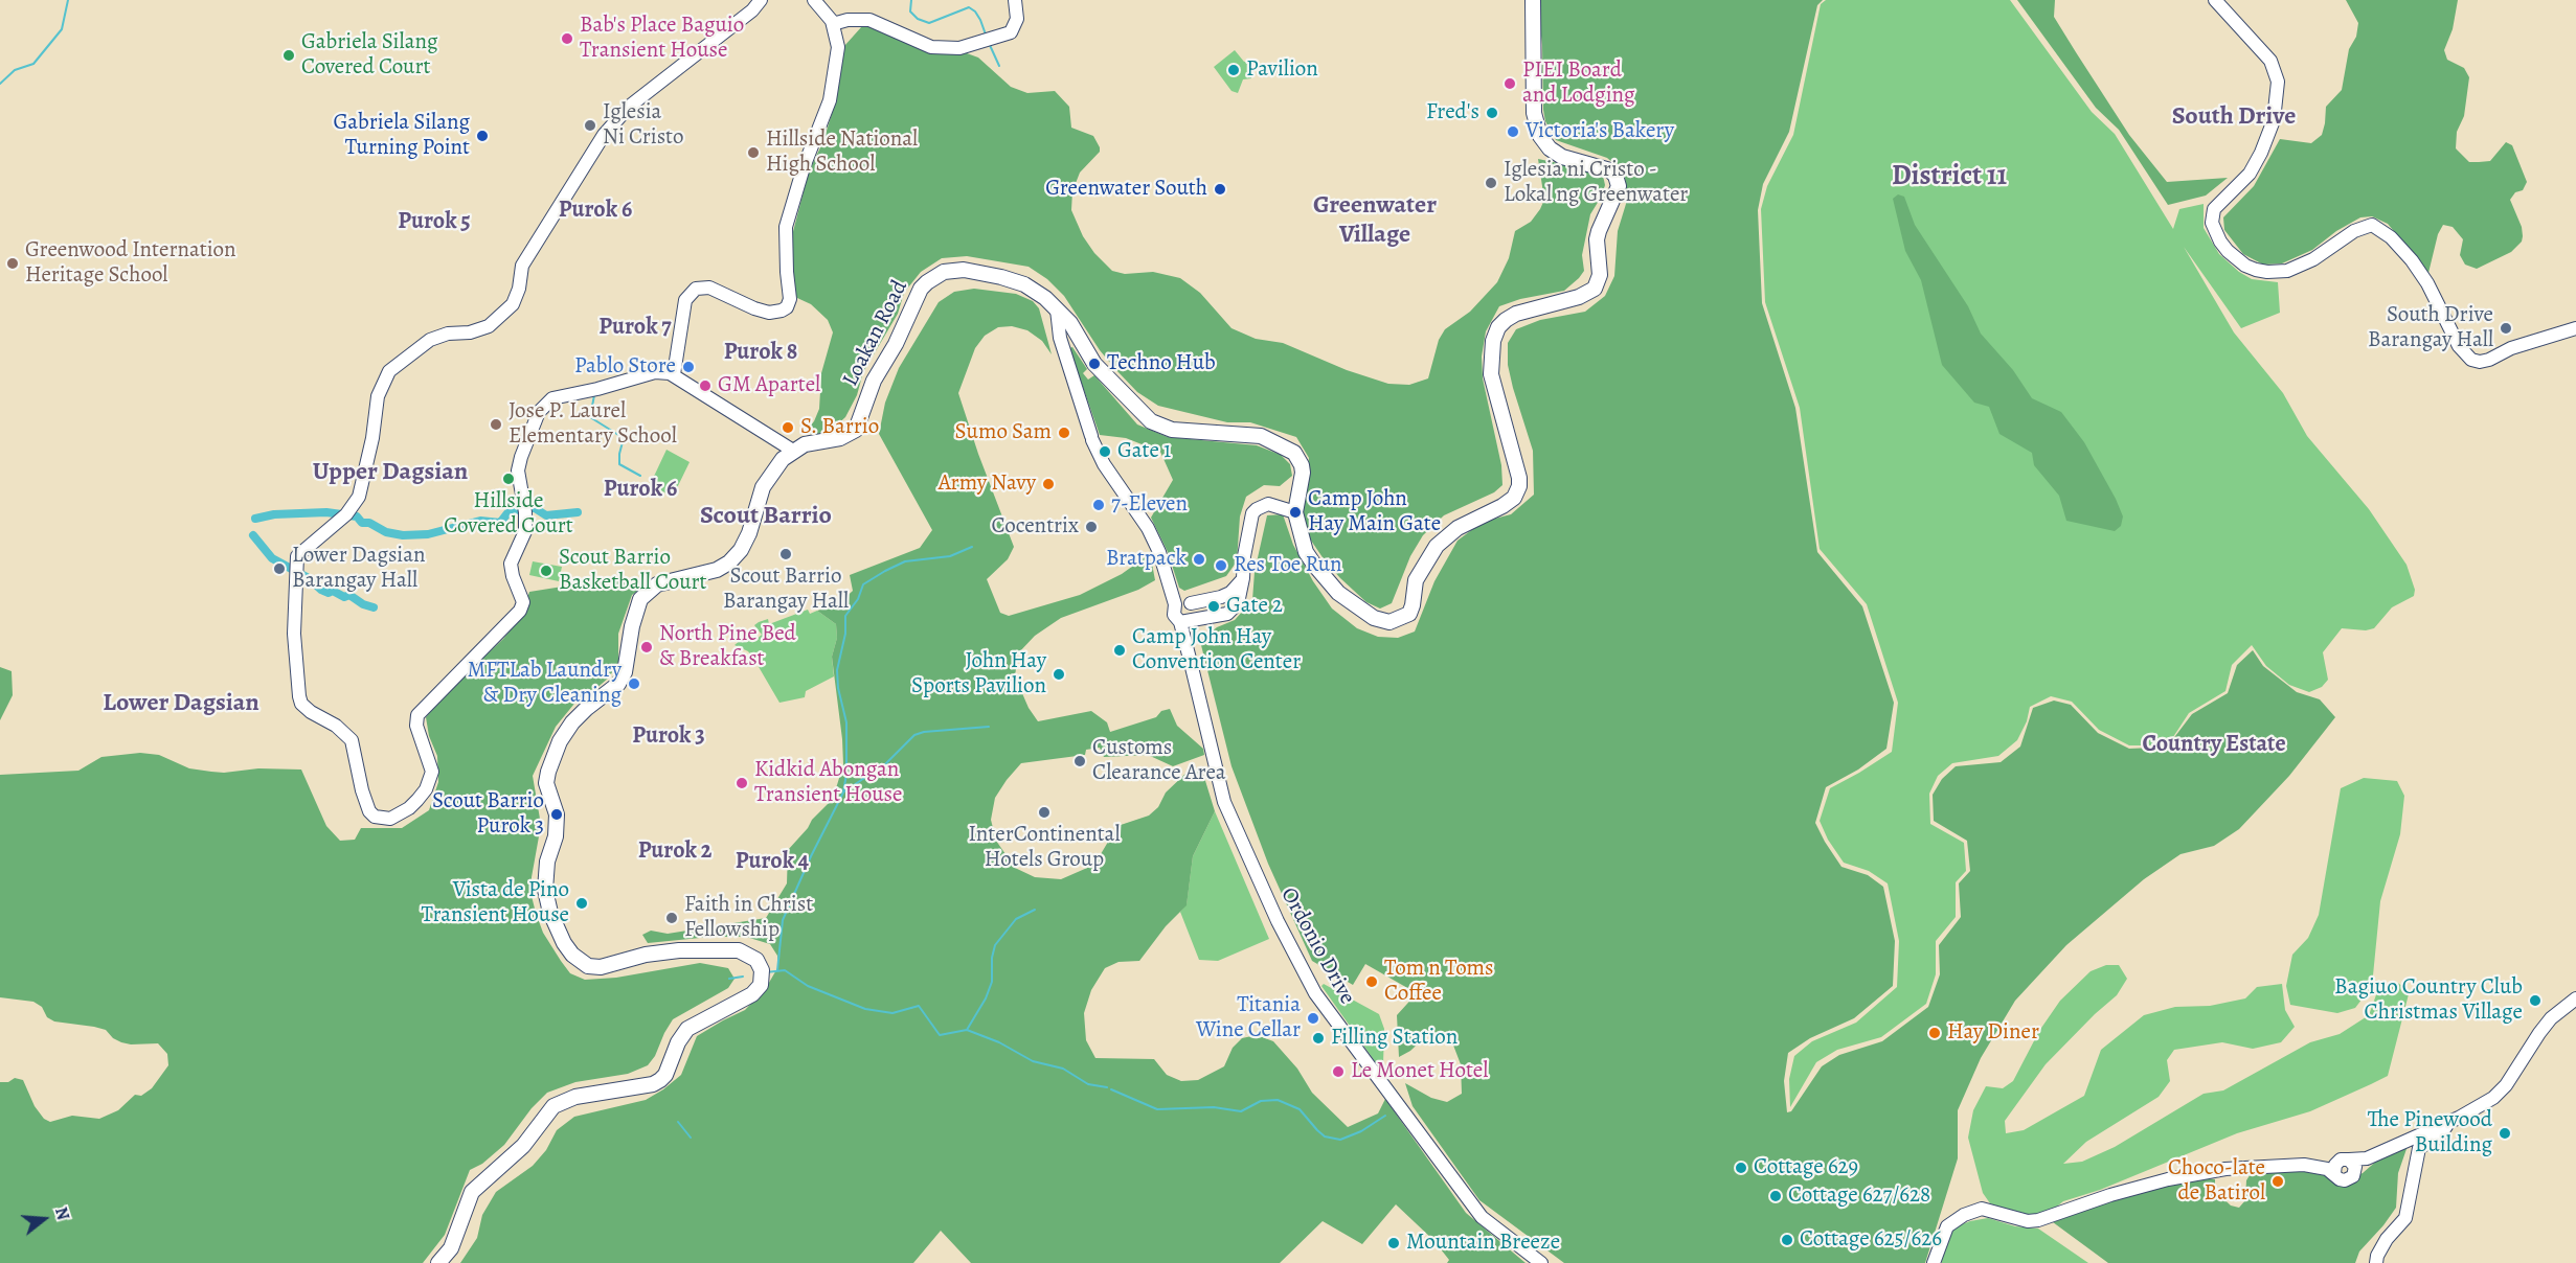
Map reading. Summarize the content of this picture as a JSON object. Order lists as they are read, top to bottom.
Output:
{
  "streets": {
    "main road": ["Loakan Road"],
    "street": ["Ordonio Drive"]
  },
  "crossings": [
    ["Loakan Road", "Ordonio Drive"]
  ],
  "districts": [
    "South Drive",
    "District 11",
    "Greenwater Village",
    "Purok 6",
    "Purok 5",
    "Purok 7",
    "Purok 8",
    "Upper Dagsian",
    "Purok 6",
    "Scout Barrio",
    "Lower Dagsian",
    "Purok 3",
    "Country Estate",
    "Purok 2",
    "Purok 4"
  ],
  "places": [
    "Bab's Place Baguio Transient House",
    "Gabriela Silang Covered Court",
    "Pavilion",
    "PIEI Board and Lodging",
    "Fred's",
    "Iglesia Ni Cristo",
    "Victoria's Bakery",
    "Gabriela Silang Turning Point",
    "Hillside National High School",
    "Iglesia ni Cristo - Lokal ng Greenwater",
    "Greenwater South",
    "Greenwood Internation Heritage School",
    "South Drive Barangay Hall",
    "Techno Hub",
    "Pablo Store",
    "GM Apartel",
    "Jose P. Laurel Elementary School",
    "S. Barrio",
    "Sumo Sam",
    "Gate 1",
    "Hillside Covered Court",
    "Army Navy",
    "7-Eleven",
    "Camp John Hay Main Gate",
    "Cocentrix",
    "Scout Barrio Barangay Hall",
    "Bratpack",
    "Res Toe Run",
    "Lower Dagsian Barangay Hall",
    "Scout Barrio Basketball Court",
    "Gate 2",
    "North Pine Bed & Breakfast",
    "Camp John Hay Convention Center",
    "John Hay Sports Pavilion",
    "MFTLab Laundry & Dry Cleaning",
    "Customs Clearance Area",
    "Kidkid Abongan Transient House",
    "InterContinental Hotels Group",
    "Scout Barrio Purok 3",
    "Vista de Pino Transient House",
    "Faith in Christ Fellowship",
    "Tom n Toms Coffee",
    "Bagiuo Country Club Christmas Village",
    "Titania Wine Cellar",
    "Hay Diner",
    "Filling Station",
    "Le Monet Hotel",
    "The Pinewood Building",
    "Cottage 629",
    "Choco-late de Batirol",
    "Cottage 627/628",
    "Cottage 625/626",
    "Mountain Breeze"
  ],
  "north": "right"
}
